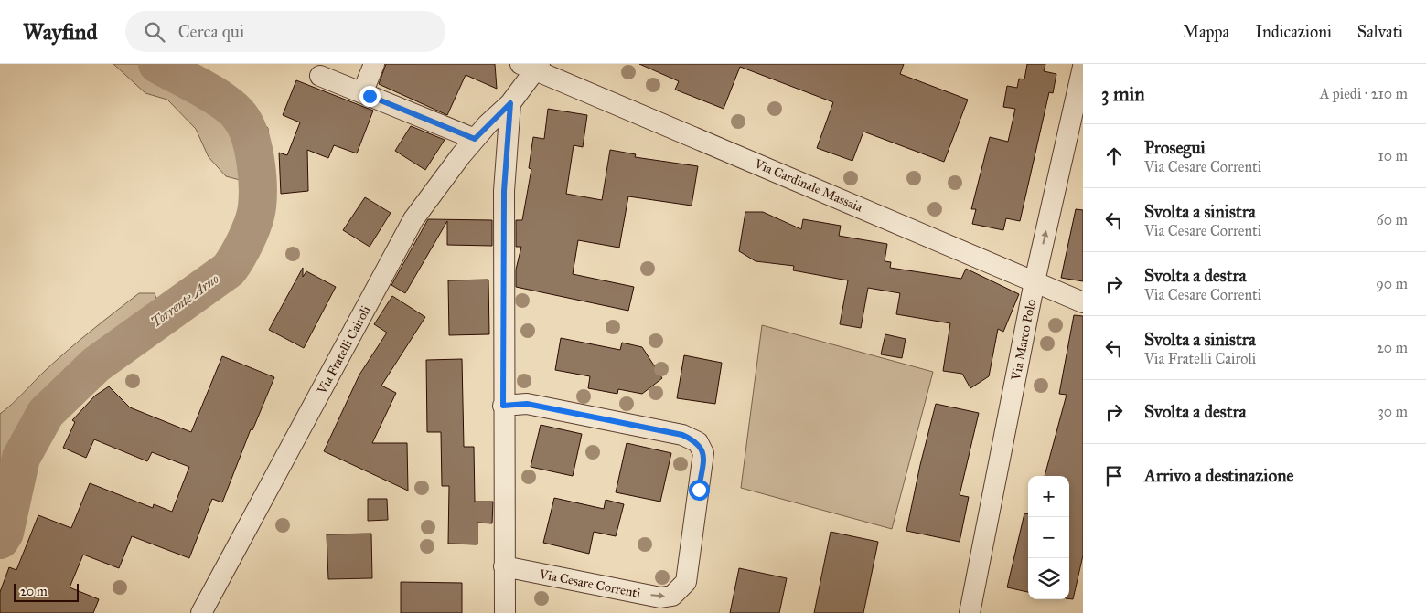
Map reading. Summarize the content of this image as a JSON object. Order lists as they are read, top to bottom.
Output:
{
  "streets": {
    "street": [
      "Via Cardinale Massaia",
      "Via Marco Polo",
      "Via Fratelli Cairoli",
      "Via Cesare Correnti"
    ]
  },
  "crossings": [
    ["Via Cardinale Massaia", "Via Marco Polo"]
  ],
  "one_way": ["Via Marco Polo"],
  "water": ["Torrente Arno"],
  "scale_bar": "20 m",
  "page": {
    "header": "Wayfind",
    "search": "Cerca qui",
    "nav": ["Mappa", "Indicazioni", "Salvati"],
    "heading": ["3 min", "A piedi · 210 m"],
    "list": [
      ["Prosegui", "Via Cesare Correnti", "10 m"],
      ["Svolta a sinistra", "Via Cesare Correnti", "60 m"],
      ["Svolta a destra", "Via Cesare Correnti", "90 m"],
      ["Svolta a sinistra", "Via Fratelli Cairoli", "20 m"],
      ["Svolta a destra", "30 m"],
      "Arrivo a destinazione"
    ],
    "map_buttons": ["+", "−"],
    "scale": "20 m"
  }
}
